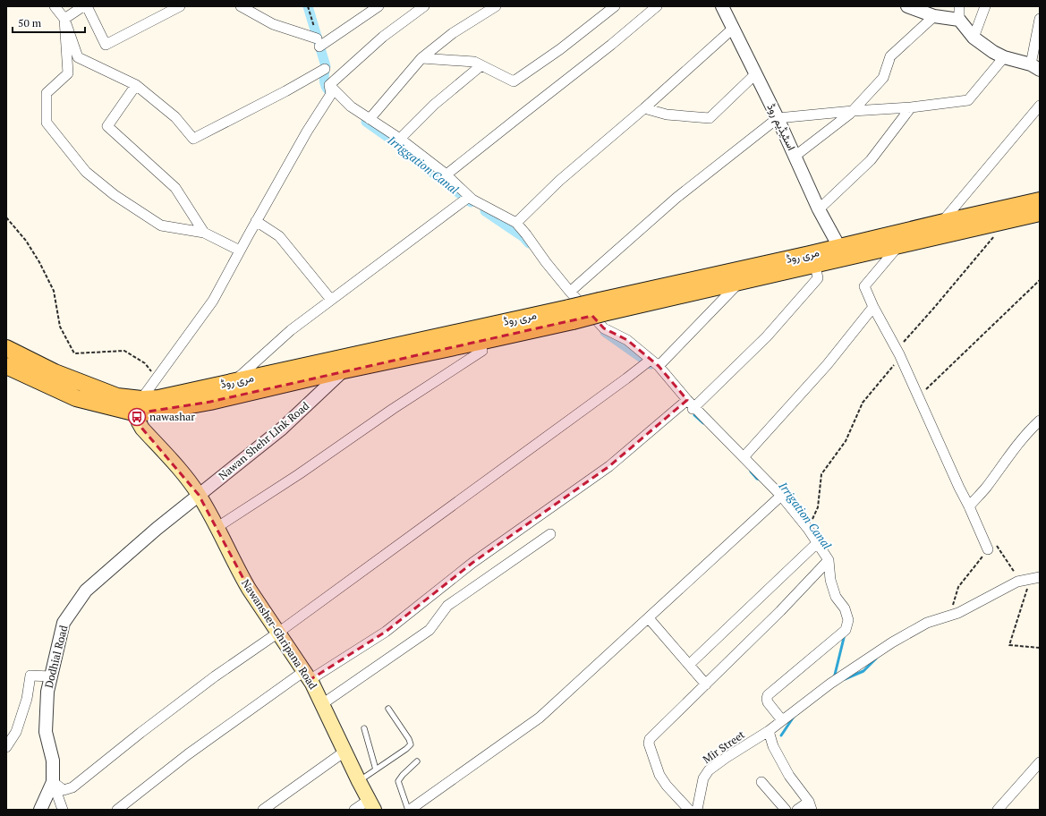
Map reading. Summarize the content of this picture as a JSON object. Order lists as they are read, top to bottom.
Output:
{
  "streets": {
    "main road": ["مری روڈ", "Nawansher-Ghripana Road"],
    "street": [
      "اسٹیڈیم روڈ",
      "Nawan Shehr LInk Road",
      "Dodhial Road",
      "Mir Street"
    ]
  },
  "crossings": [
    ["اسٹیڈیم روڈ", "مری روڈ"],
    ["مری روڈ", "Nawan Shehr LInk Road"],
    ["مری روڈ", "Nawansher-Ghripana Road"],
    ["Nawan Shehr LInk Road", "Nawansher-Ghripana Road"],
    ["Nawan Shehr LInk Road", "Dodhial Road"],
    ["Nawansher-Ghripana Road", "Dodhial Road"]
  ],
  "water": ["Irriggation Canal", "Irrigation Canal"],
  "places": {
    "bus stop": ["nawashar"]
  },
  "scale_bar": "50 m"
}
